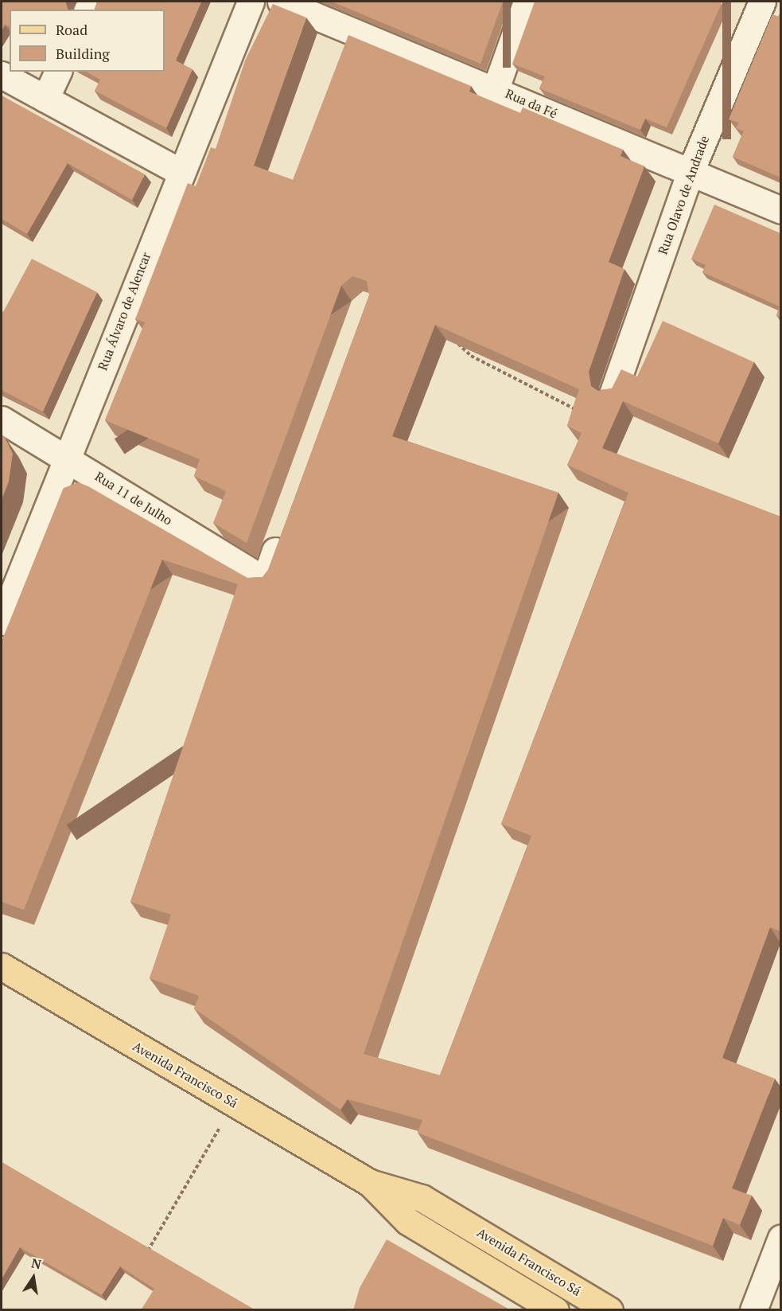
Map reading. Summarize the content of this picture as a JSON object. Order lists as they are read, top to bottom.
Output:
{
  "streets": {
    "main road": ["Avenida Francisco Sá"],
    "street": [
      "Rua da Fé",
      "Rua Olavo de Andrade",
      "Rua Álvaro de Alencar",
      "Rua 11 de Julho"
    ]
  },
  "crossings": [
    ["Rua da Fé", "Rua Olavo de Andrade"],
    ["Rua Álvaro de Alencar", "Rua 11 de Julho"]
  ],
  "legend": ["Road", "Building"],
  "north": "top"
}
